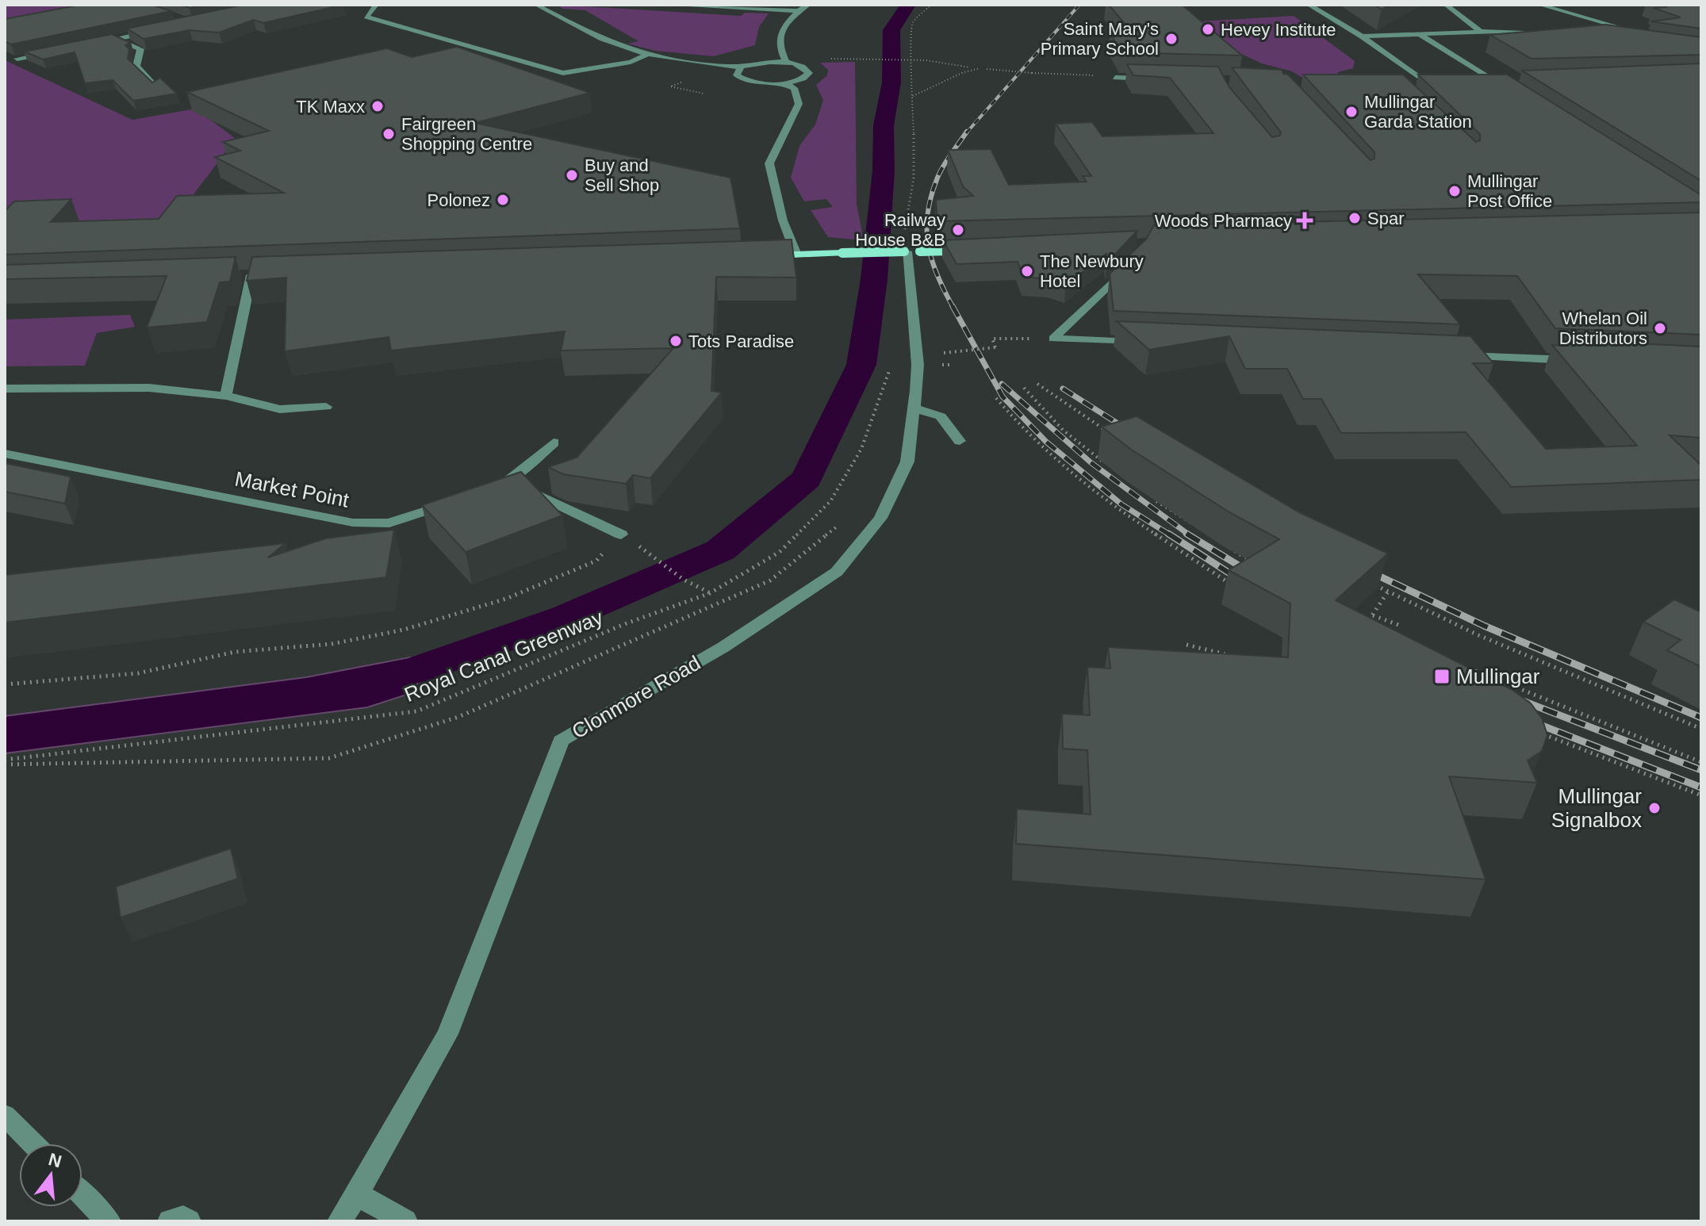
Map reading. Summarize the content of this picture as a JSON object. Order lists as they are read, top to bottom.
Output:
{
  "streets": {
    "street": ["Market Point", "Clonmore Road"],
    "path": ["Royal Canal Greenway"]
  },
  "places": {
    "other": [
      "Hevey Institute",
      "Saint Mary's Primary School",
      "TK Maxx",
      "Mullingar Garda Station",
      "Fairgreen Shopping Centre",
      "Buy and Sell Shop",
      "Mullingar Post Office",
      "Polonez",
      "Spar",
      "Railway House B&B",
      "The Newbury Hotel",
      "Whelan Oil Distributors",
      "Tots Paradise",
      "Mullingar Signalbox"
    ],
    "health": ["Woods Pharmacy"],
    "transit": ["Mullingar"]
  },
  "north": "top"
}
